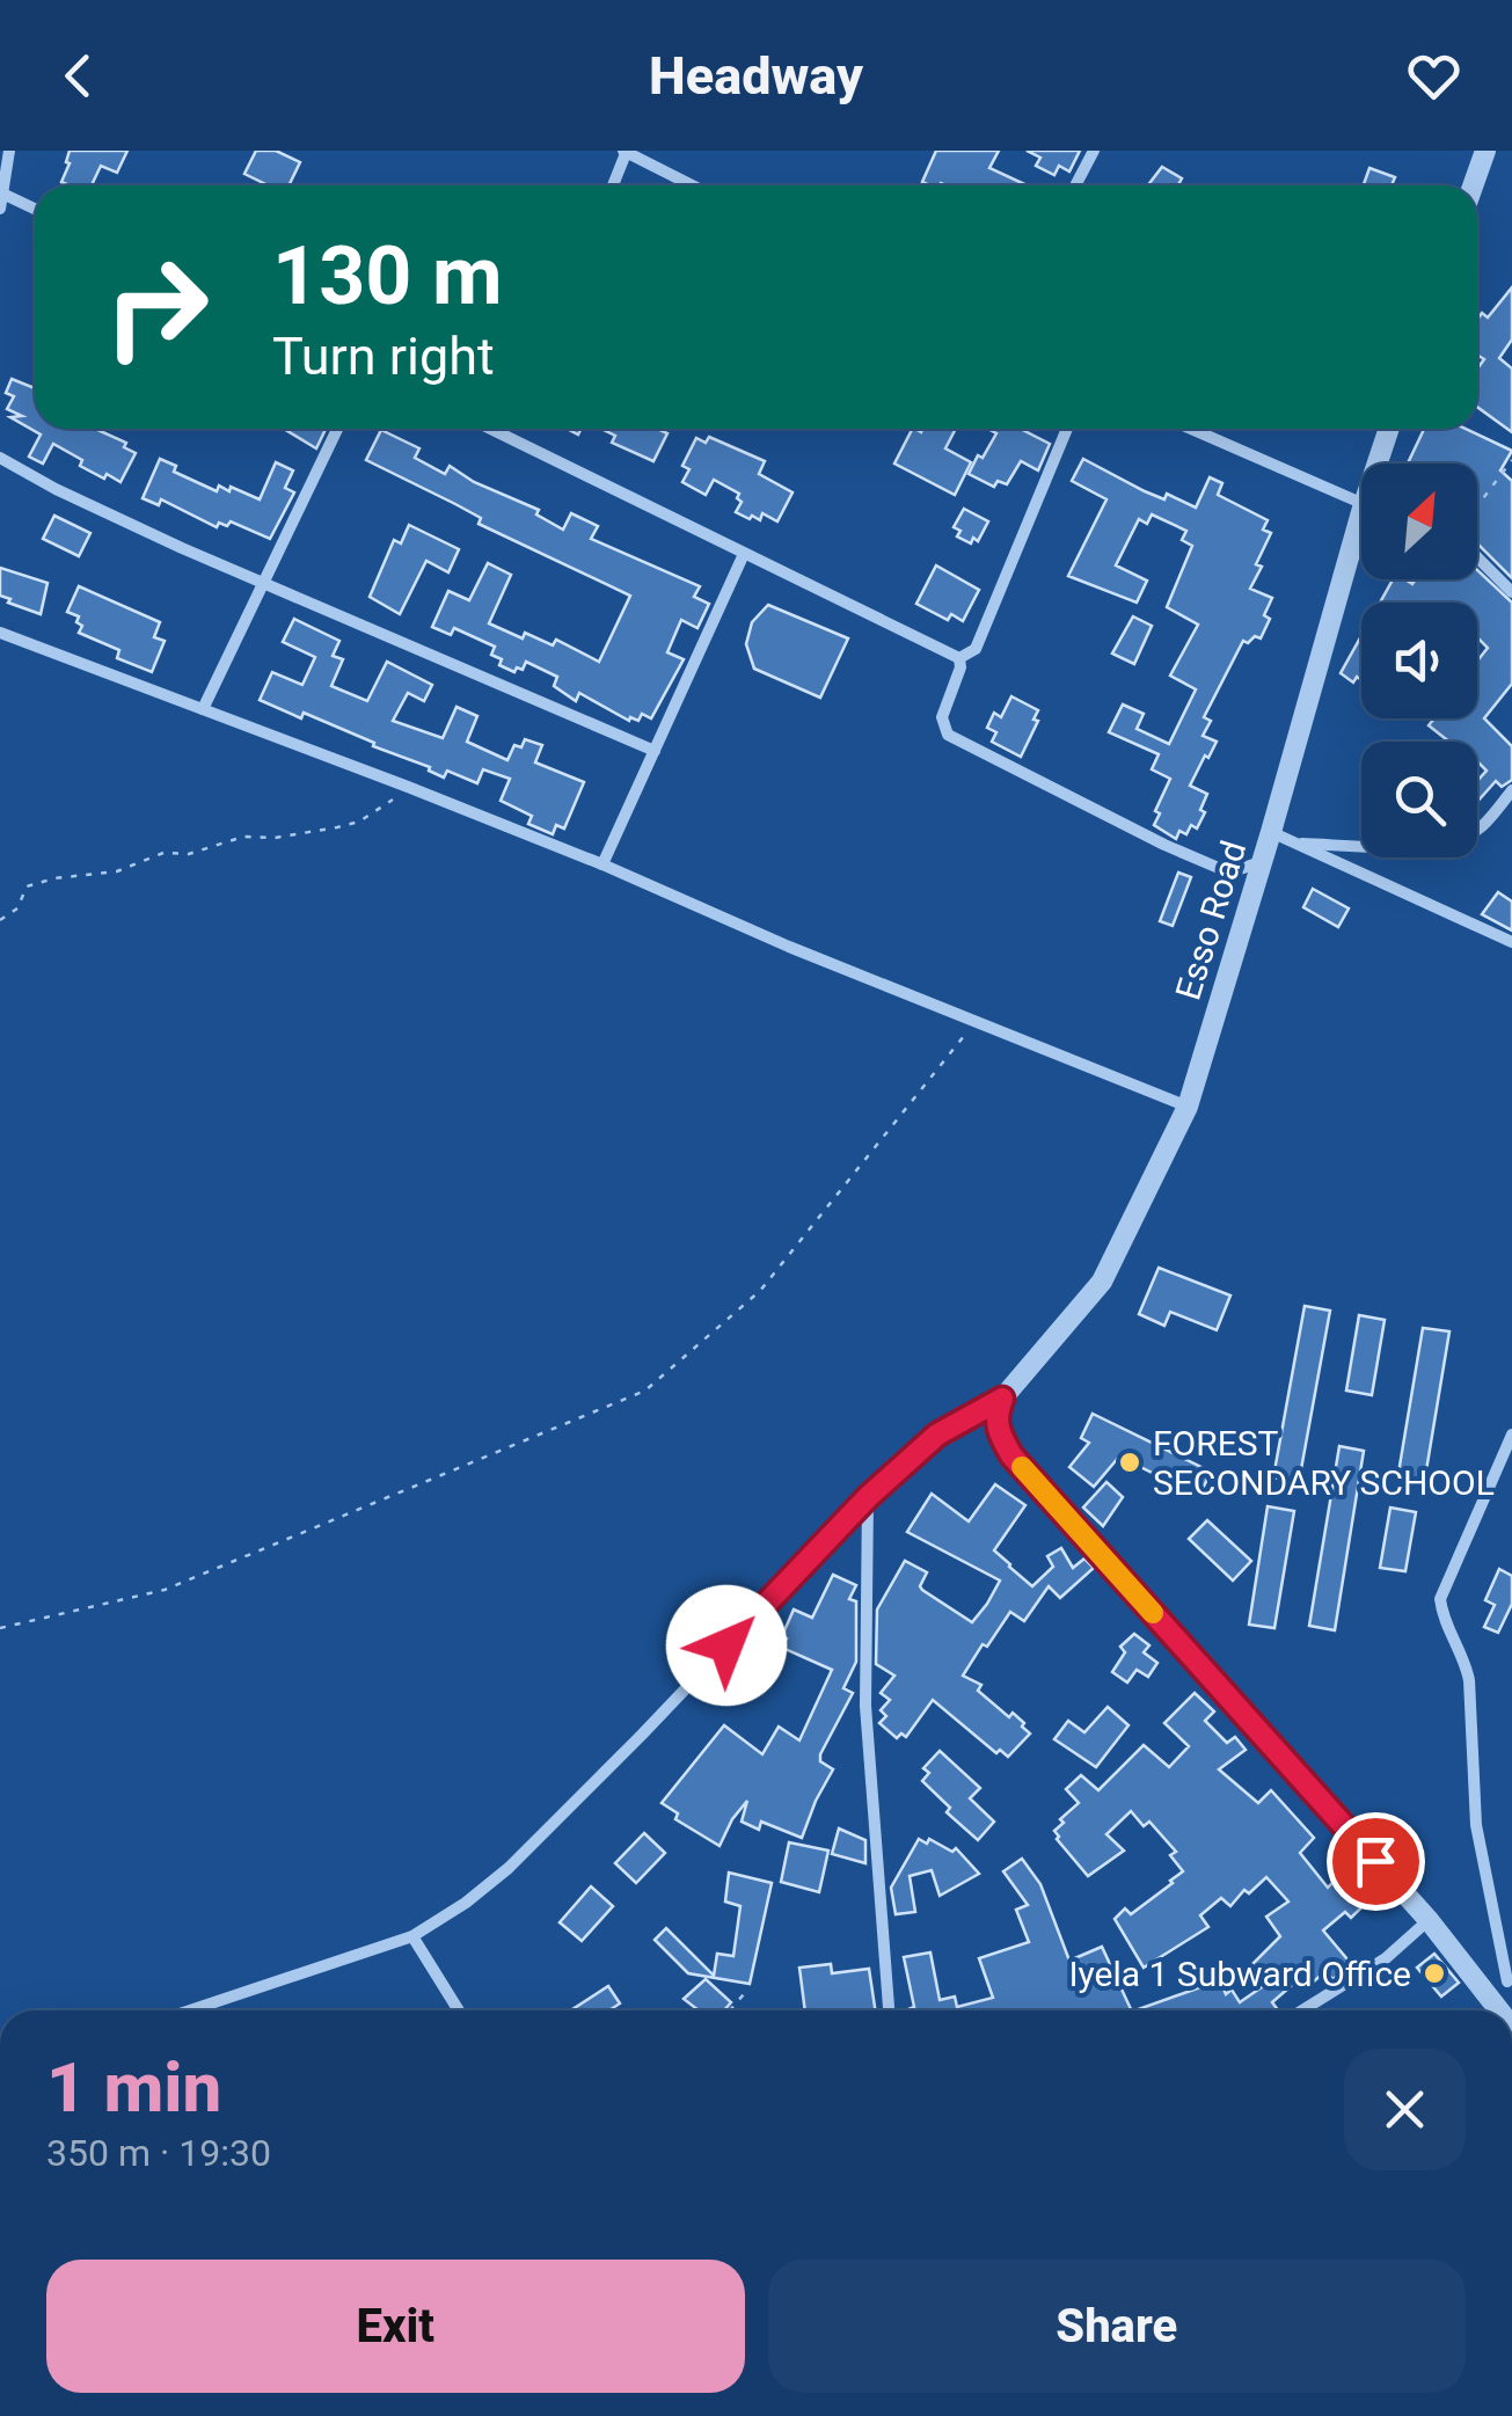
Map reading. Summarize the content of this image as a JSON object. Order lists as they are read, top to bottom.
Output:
{
  "streets": {
    "street": ["Esso Road"]
  },
  "places": ["FOREST SECONDARY SCHOOL", "Iyela 1 Subward Office"],
  "north": "top right",
  "page": {
    "header": "Headway",
    "turn": ["130 m", "Turn right"],
    "heading": ["1 min", "350 m · 19:30"],
    "buttons": ["Exit", "Share"]
  }
}
